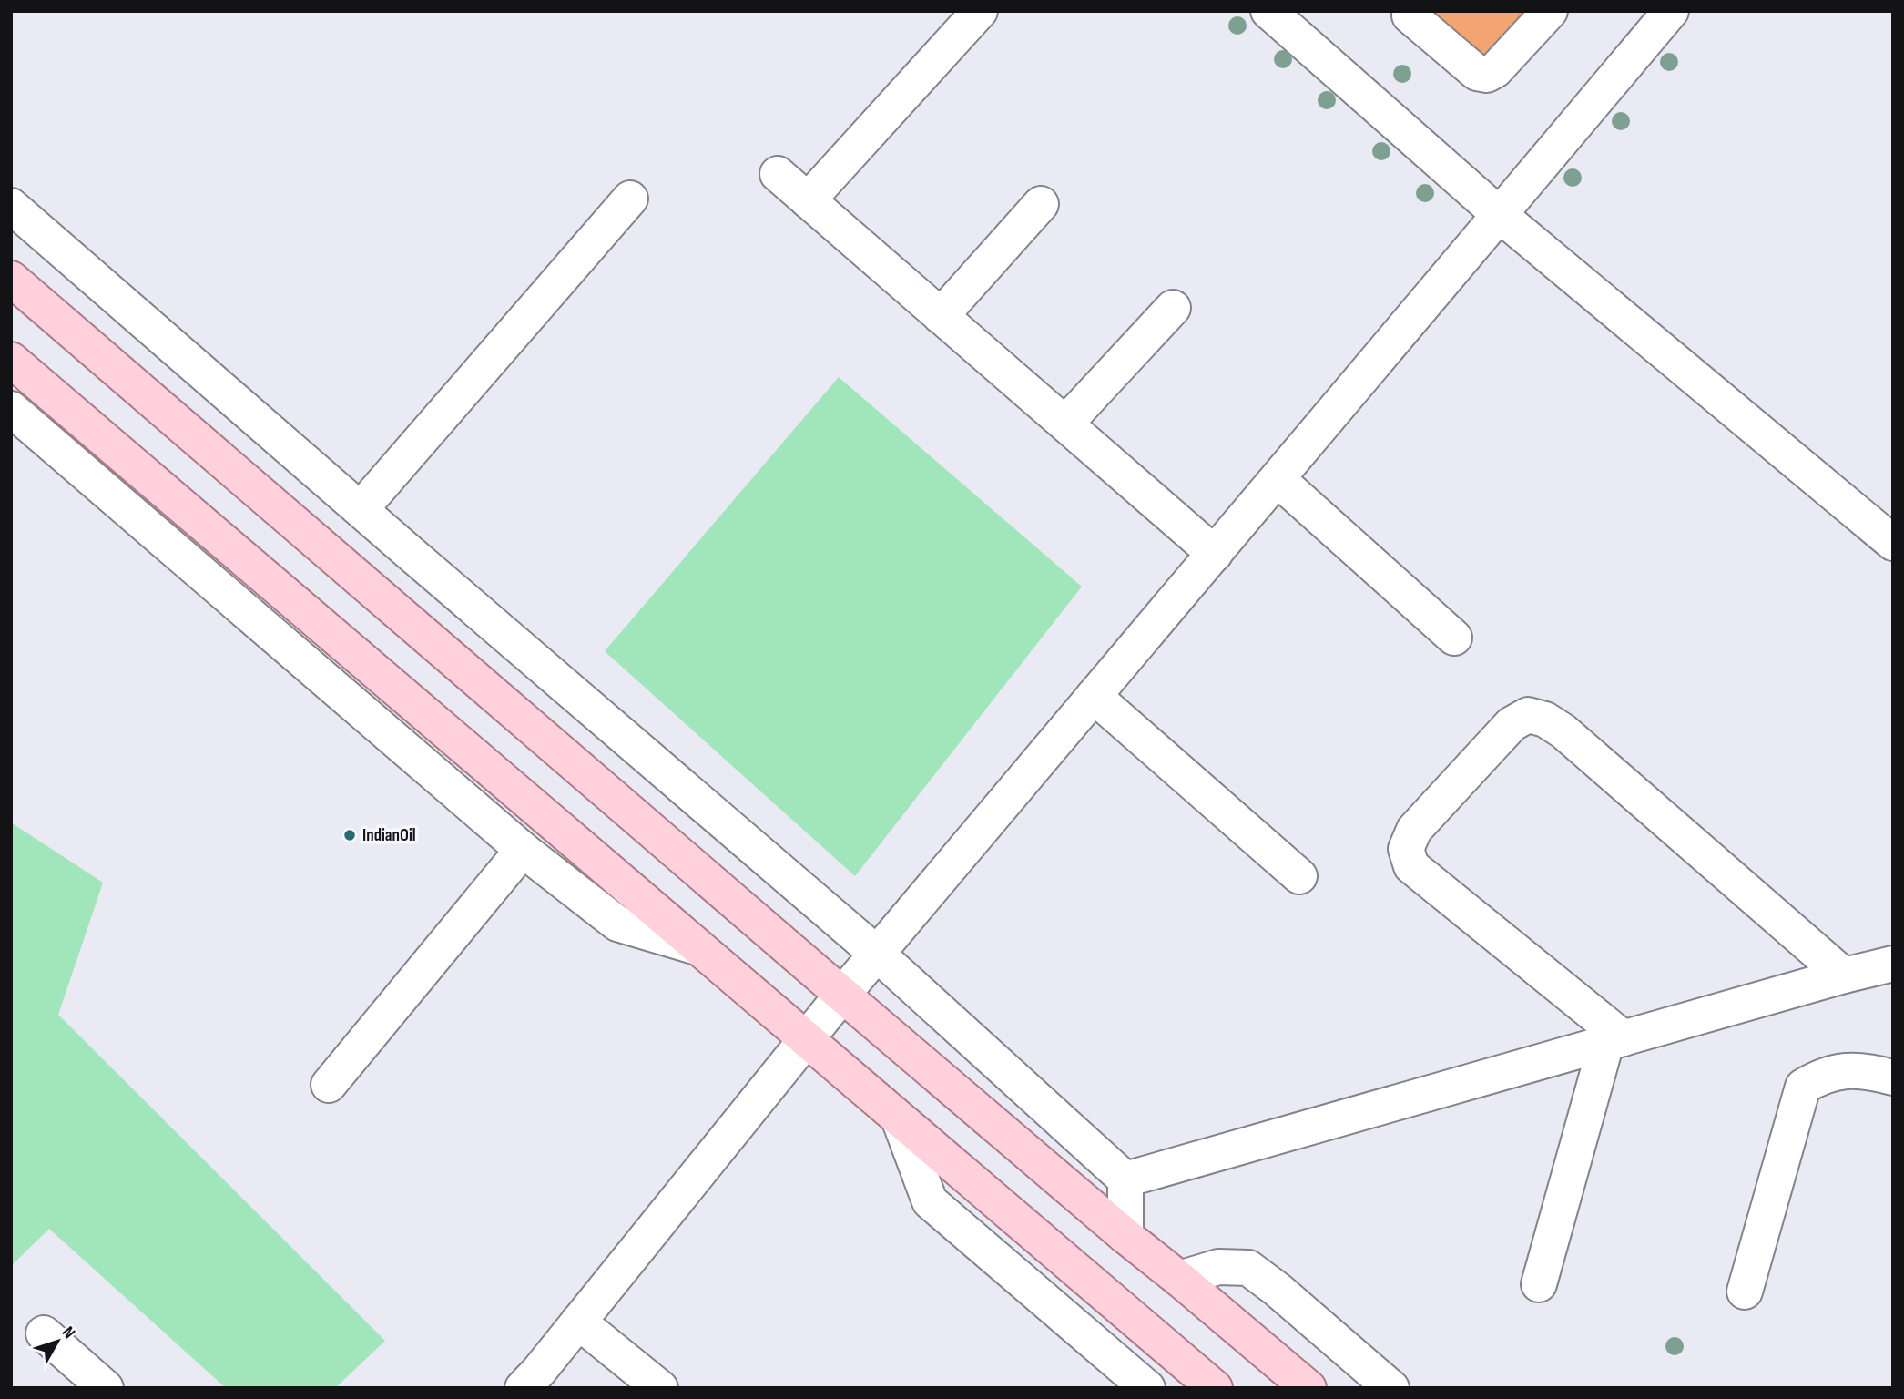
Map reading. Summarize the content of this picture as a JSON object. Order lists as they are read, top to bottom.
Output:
{
  "places": ["IndianOil"],
  "north": "top right"
}
